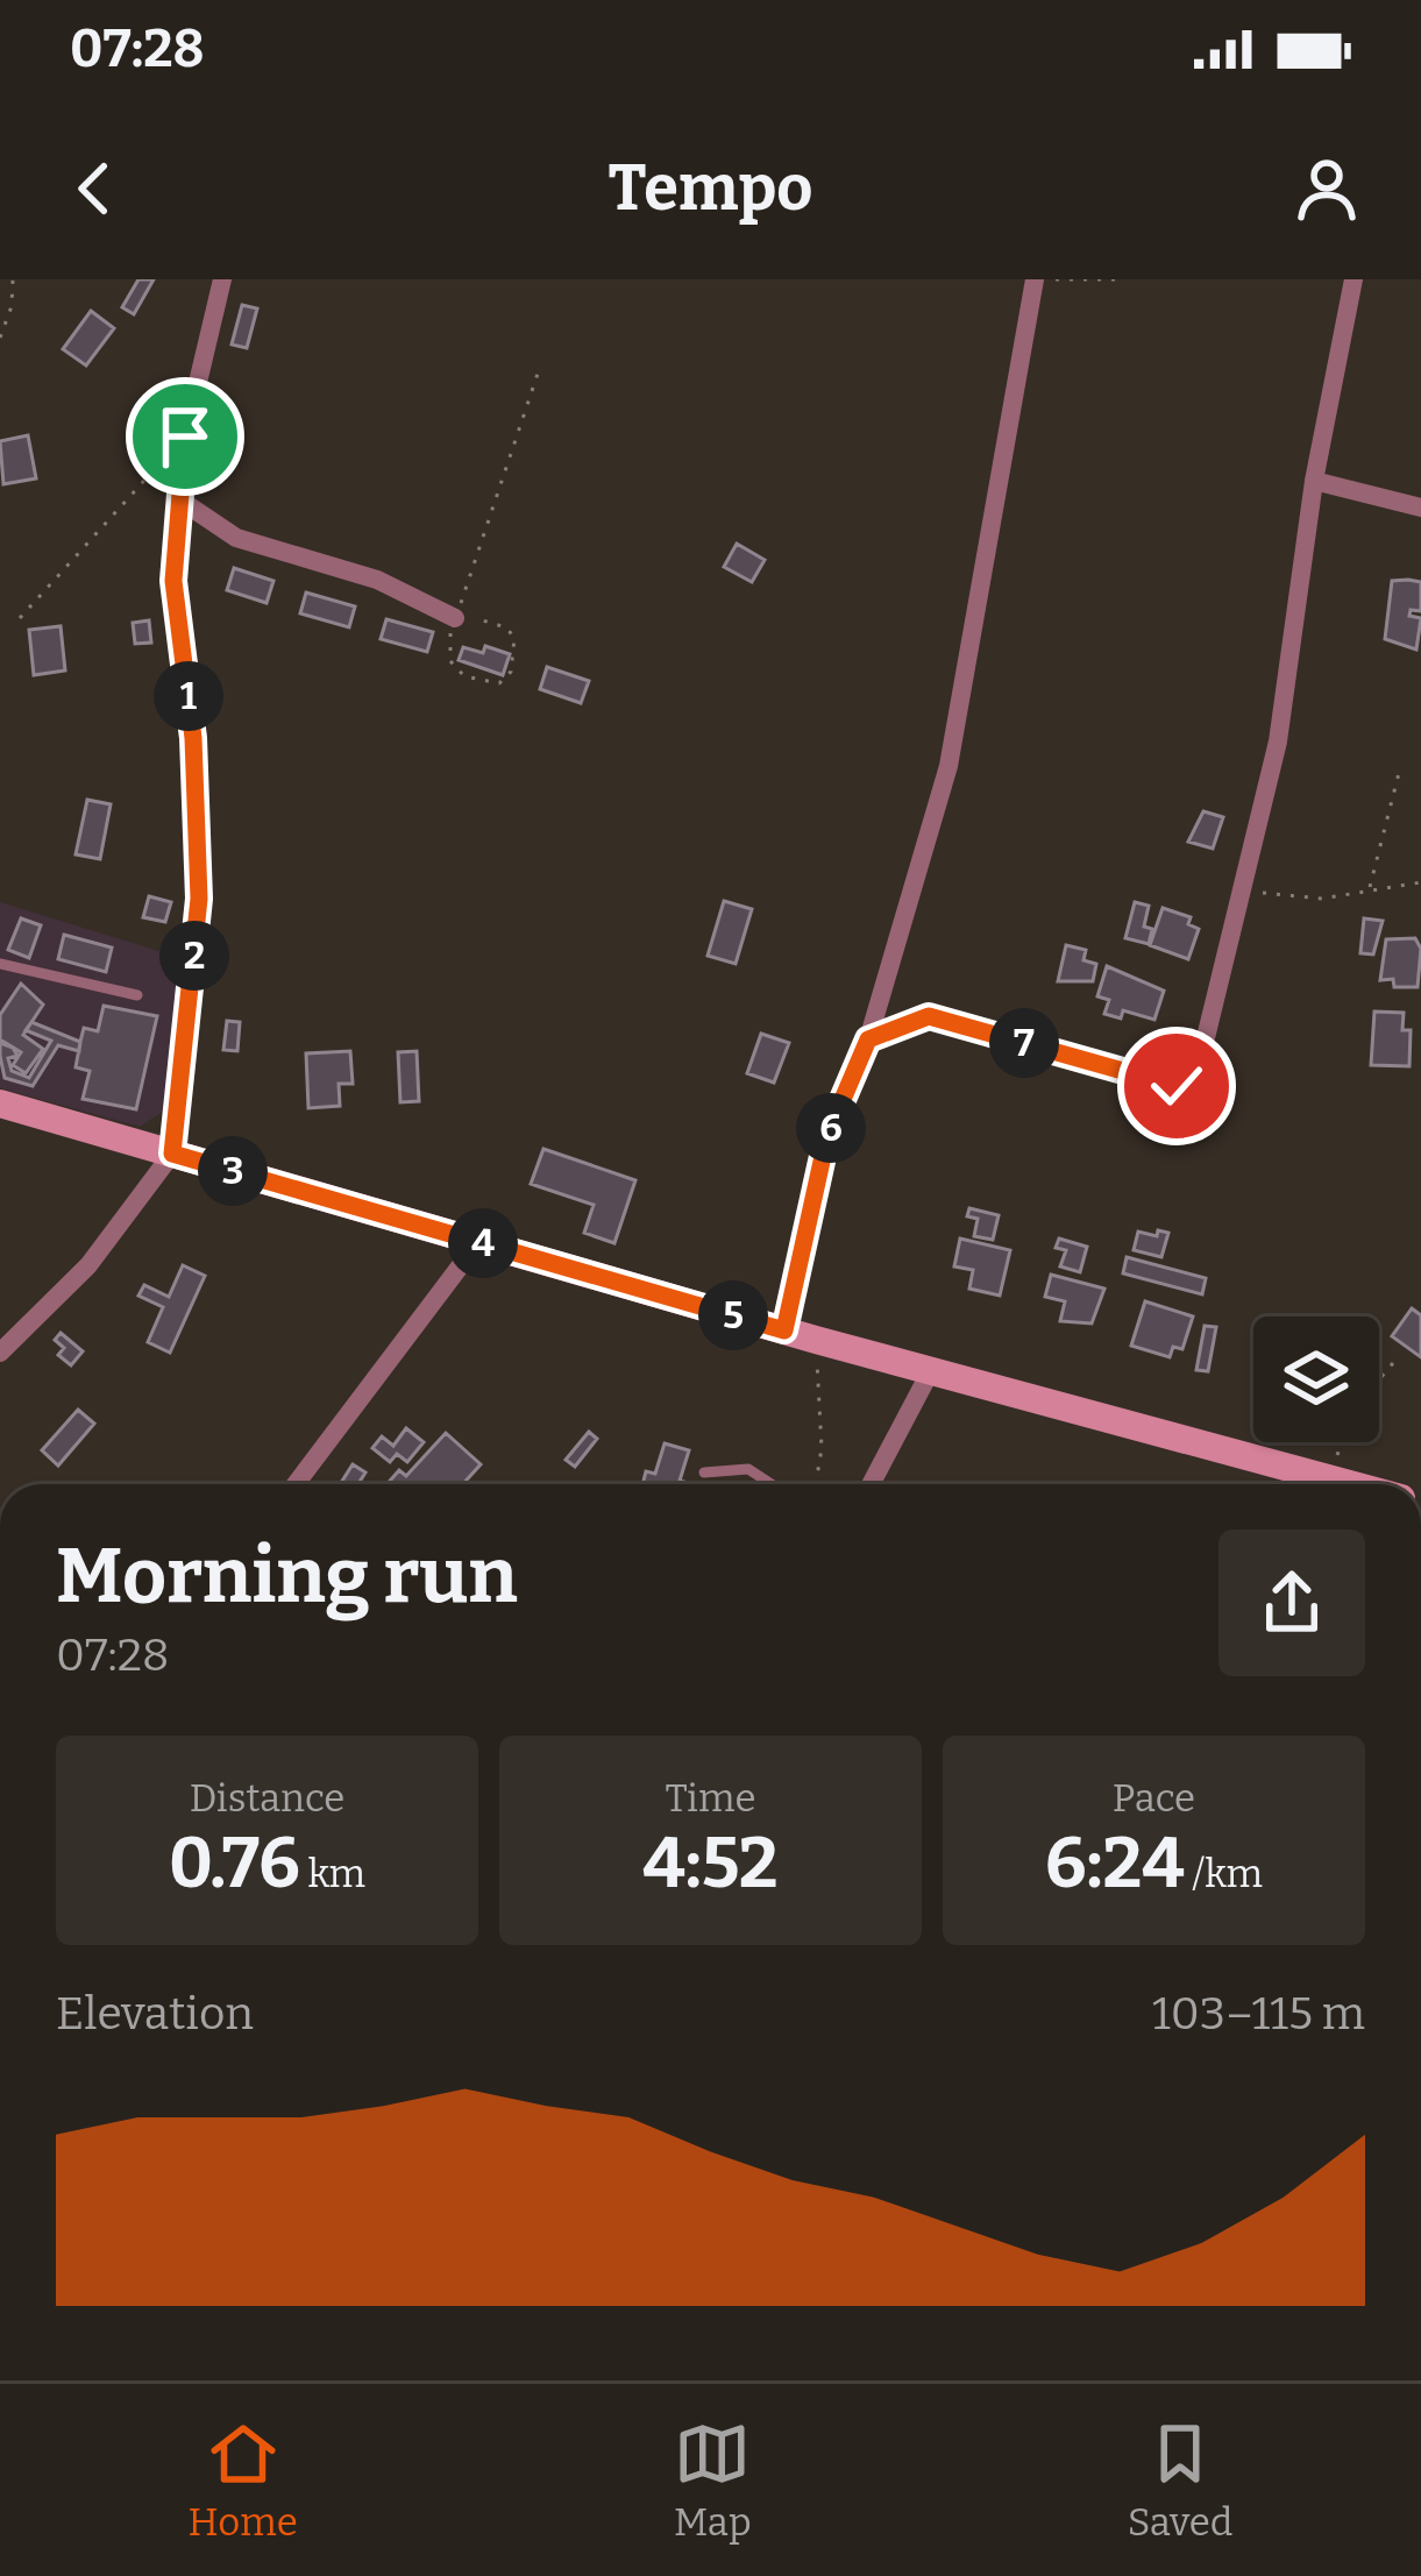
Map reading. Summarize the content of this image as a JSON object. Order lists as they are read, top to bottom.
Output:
{
  "page": {
    "status": "07:28",
    "header": "Tempo",
    "pins": [
      "1",
      "2",
      "7",
      "6",
      "3",
      "4",
      "5"
    ],
    "heading": ["Morning run", "07:28"],
    "stats": [
      ["Distance", "0.76 km"],
      ["Time", "4:52"],
      ["Pace", "6:24 /km"]
    ],
    "chart": ["Elevation", "103–115 m"],
    "tabs": ["Home", "Map", "Saved"]
  }
}
